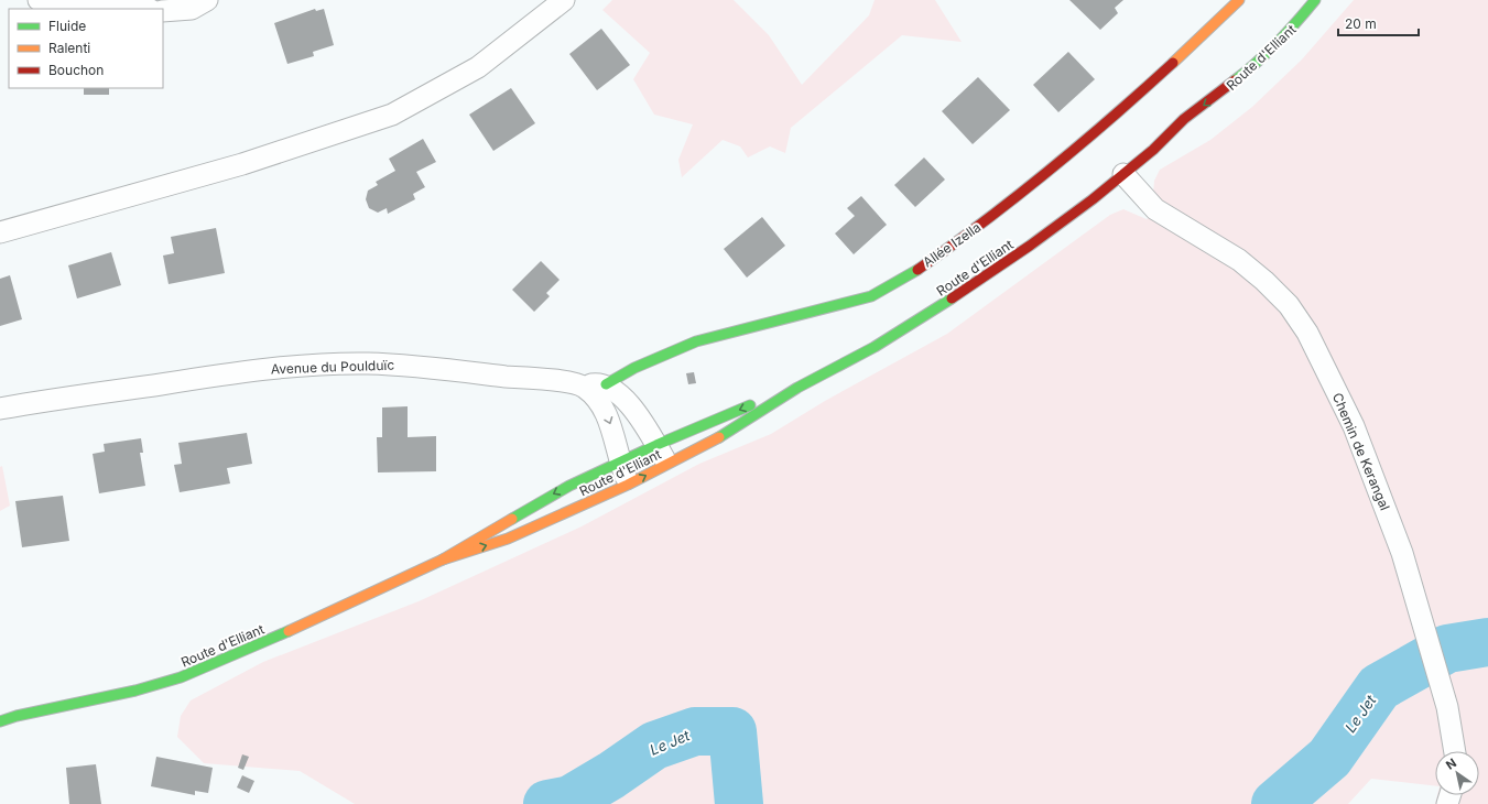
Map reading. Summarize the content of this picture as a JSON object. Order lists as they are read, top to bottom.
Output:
{
  "streets": {
    "street": [
      "Route d'Elliant",
      "Allée Izella",
      "Avenue du Poulduïc",
      "Chemin de Kerangal"
    ]
  },
  "crossings": [
    ["Route d'Elliant", "Chemin de Kerangal"],
    ["Allée Izella", "Avenue du Poulduïc"]
  ],
  "water": ["Le Jet"],
  "legend": ["Fluide", "Ralenti", "Bouchon"],
  "scale_bar": "20 m",
  "north": "top left"
}
